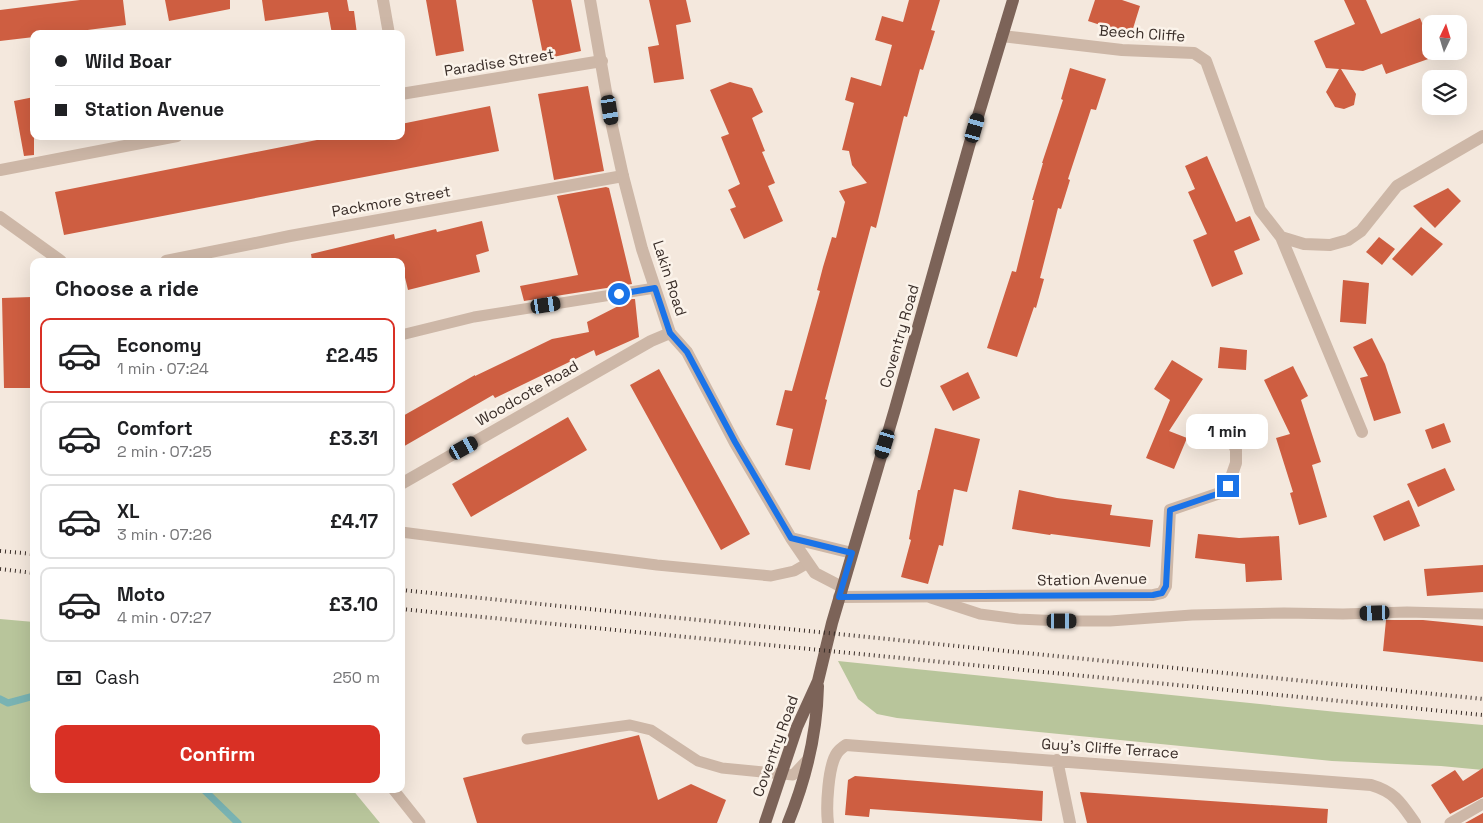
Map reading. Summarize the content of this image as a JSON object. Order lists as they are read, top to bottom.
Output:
{
  "streets": {
    "main road": ["Coventry Road"],
    "street": [
      "Beech Cliffe",
      "Paradise Street",
      "Packmore Street",
      "Lakin Road",
      "Woodcote Road",
      "Station Avenue",
      "Guy's Cliffe Terrace"
    ]
  },
  "crossings": [
    ["Beech Cliffe", "Coventry Road"],
    ["Paradise Street", "Lakin Road"],
    ["Packmore Street", "Lakin Road"],
    ["Lakin Road", "Coventry Road"],
    ["Lakin Road", "Woodcote Road"],
    ["Lakin Road", "Station Avenue"],
    ["Coventry Road", "Station Avenue"]
  ],
  "north": "top",
  "page": {
    "banner": ["Wild Boar", "Station Avenue"],
    "heading": "Choose a ride",
    "list": [
      {
        "name": "Economy",
        "note": "1 min · 07:24",
        "value": "£2.45"
      },
      {
        "name": "Comfort",
        "note": "2 min · 07:25",
        "value": "£3.31"
      },
      {
        "name": "XL",
        "note": "3 min · 07:26",
        "value": "£4.17"
      },
      {
        "name": "Moto",
        "note": "4 min · 07:27",
        "value": "£3.10"
      }
    ],
    "bubble": "1 min",
    "pay": ["Cash", "250 m"],
    "buttons": "Confirm"
  }
}
